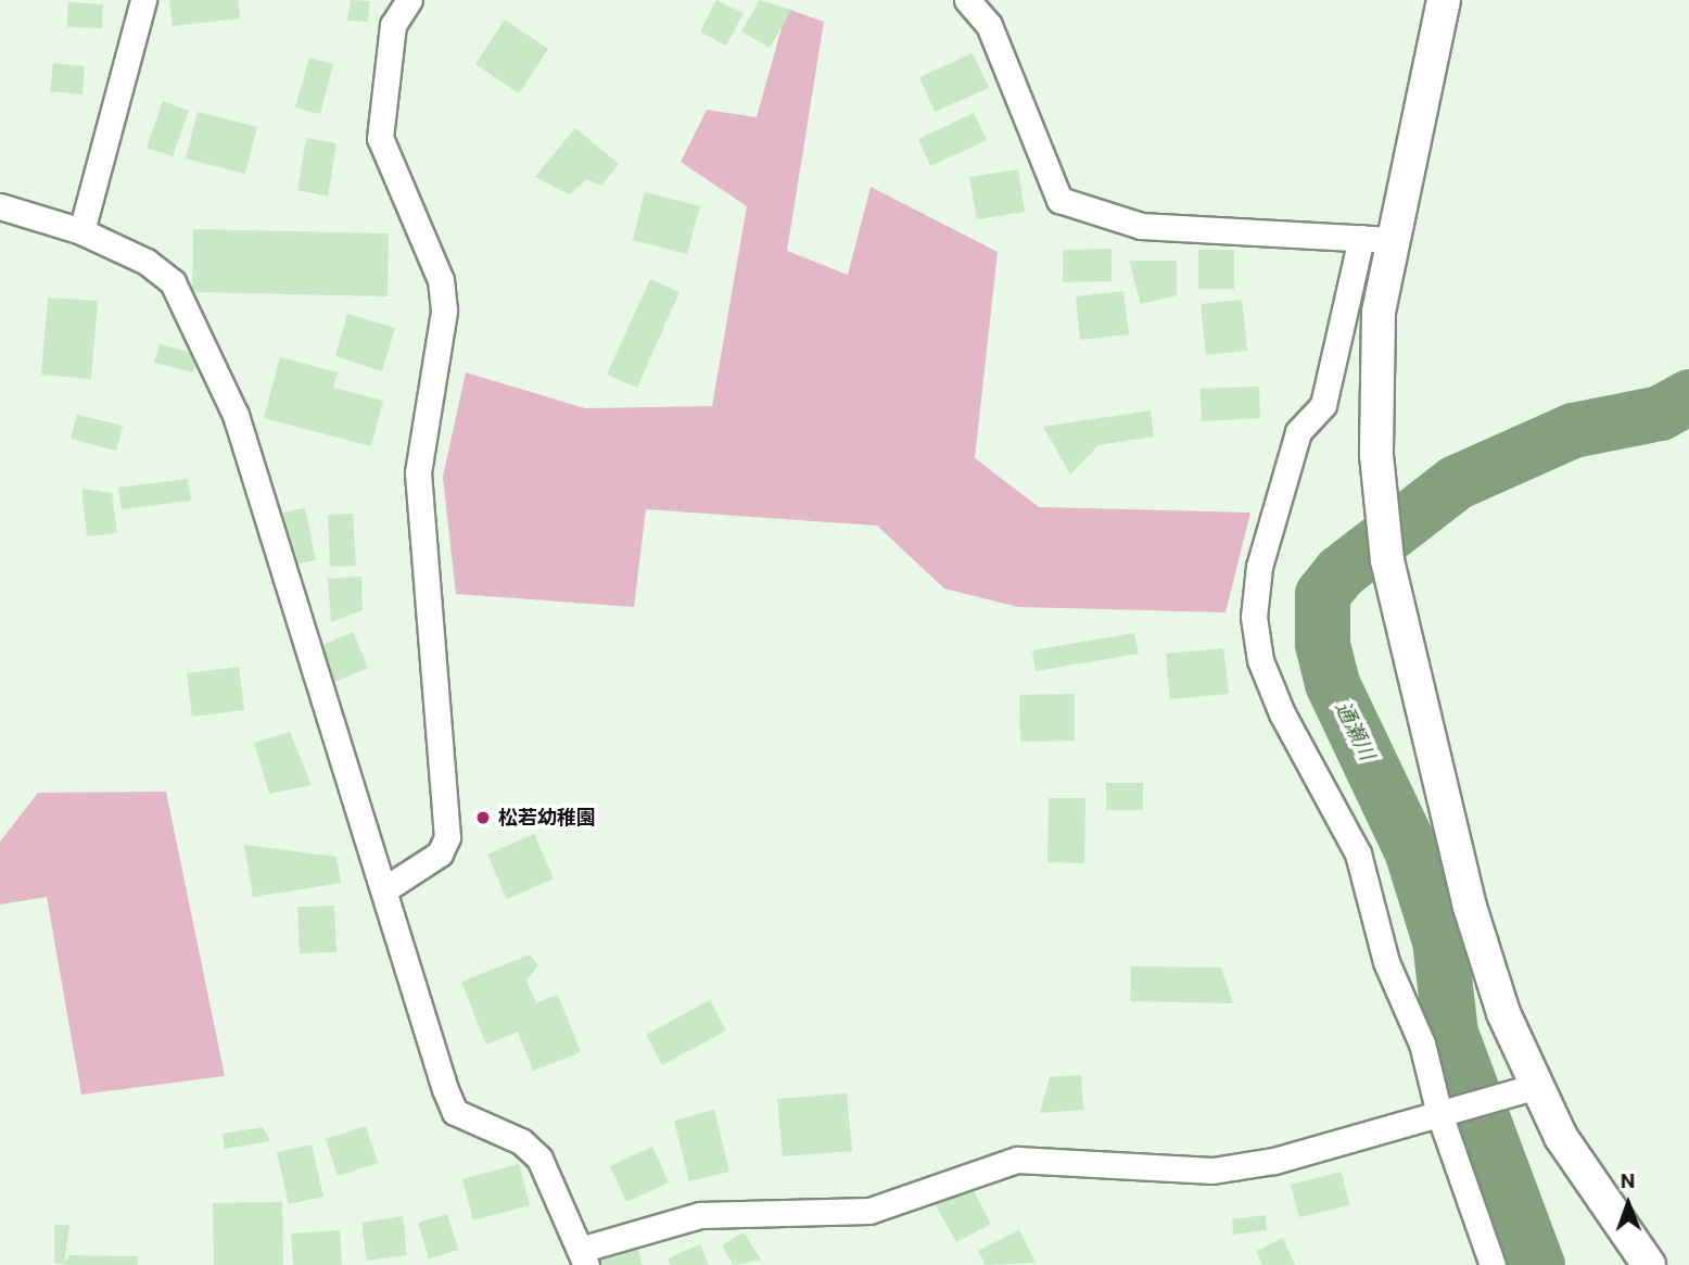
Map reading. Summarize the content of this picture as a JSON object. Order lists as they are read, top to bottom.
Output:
{
  "water": ["通瀬川"],
  "places": ["松若幼稚園"],
  "north": "top"
}
